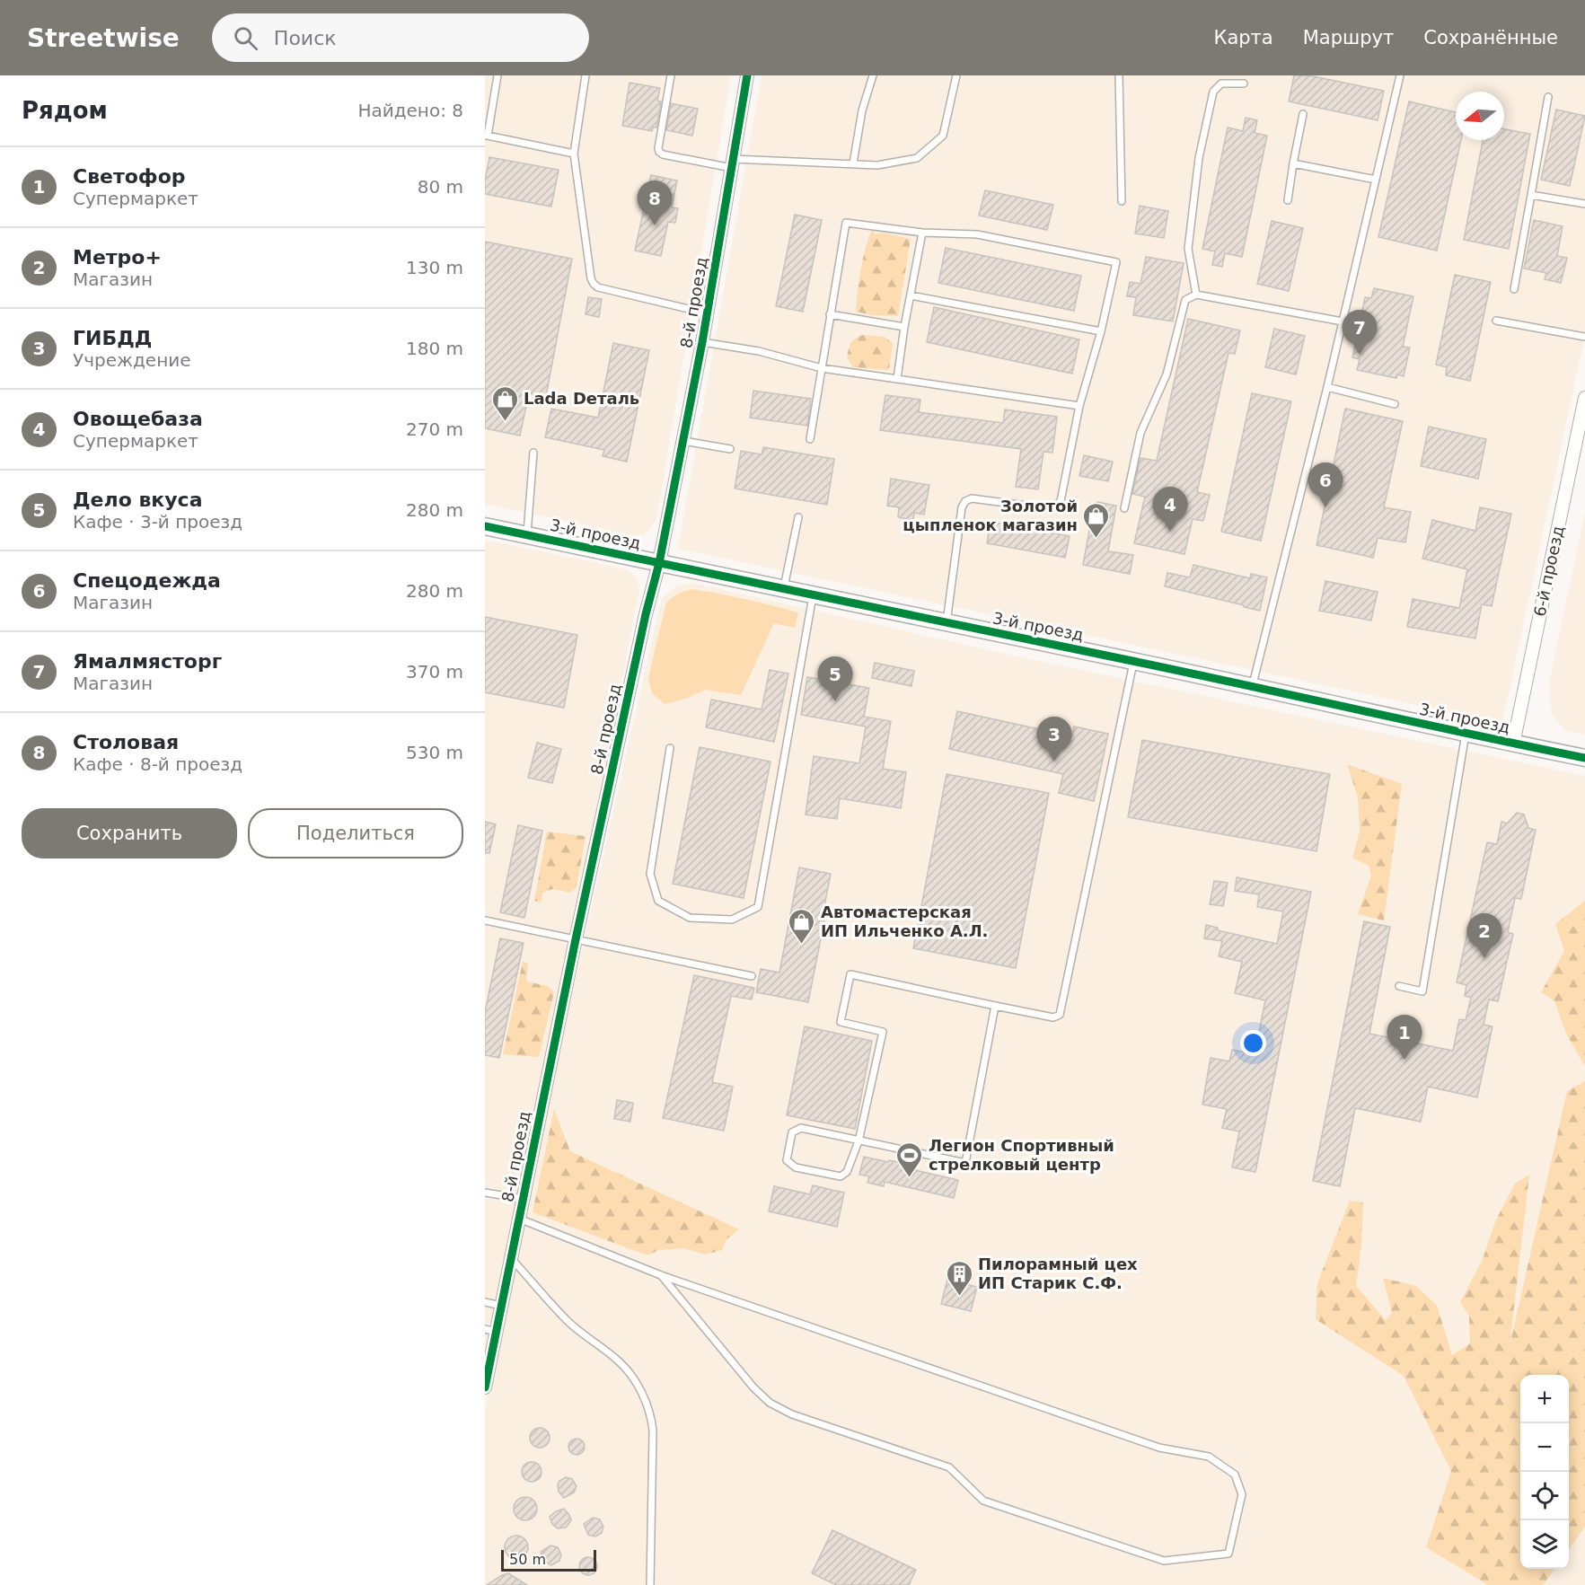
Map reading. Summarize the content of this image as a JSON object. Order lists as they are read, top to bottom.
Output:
{
  "streets": {
    "street": ["8-й проезд", "3-й проезд", "6-й проезд"]
  },
  "crossings": [
    ["8-й проезд", "3-й проезд"],
    ["3-й проезд", "6-й проезд"]
  ],
  "places": {
    "shop": ["Lada Dеталь", "Золотой цыпленок магазин", "Автомастерская ИП Ильченко А.Л."],
    "sports": ["Легион Спортивный стрелковый центр"],
    "building": ["Пилорамный цех ИП Старик С.Ф."]
  },
  "scale_bar": "50 m",
  "north": "left",
  "page": {
    "header": "Streetwise",
    "search": "Поиск",
    "nav": ["Карта", "Маршрут", "Сохранённые"],
    "heading": ["Рядом", "Найдено: 8"],
    "list": [
      {
        "mark": "1",
        "name": "Светофор",
        "note": "Супермаркет",
        "value": "80 m"
      },
      {
        "mark": "2",
        "name": "Метро+",
        "note": "Магазин",
        "value": "130 m"
      },
      {
        "mark": "3",
        "name": "ГИБДД",
        "note": "Учреждение",
        "value": "180 m"
      },
      {
        "mark": "4",
        "name": "Овощебаза",
        "note": "Супермаркет",
        "value": "270 m"
      },
      {
        "mark": "5",
        "name": "Дело вкуса",
        "note": "Кафе · 3-й проезд",
        "value": "280 m"
      },
      {
        "mark": "6",
        "name": "Спецодежда",
        "note": "Магазин",
        "value": "280 m"
      },
      {
        "mark": "7",
        "name": "Ямалмясторг",
        "note": "Магазин",
        "value": "370 m"
      },
      {
        "mark": "8",
        "name": "Столовая",
        "note": "Кафе · 8-й проезд",
        "value": "530 m"
      }
    ],
    "pins": [
      "8",
      "7",
      "6",
      "4",
      "5",
      "3",
      "2",
      "1"
    ],
    "buttons": ["Сохранить", "Поделиться"],
    "map_buttons": ["+", "−"],
    "scale": "50 m"
  }
}
